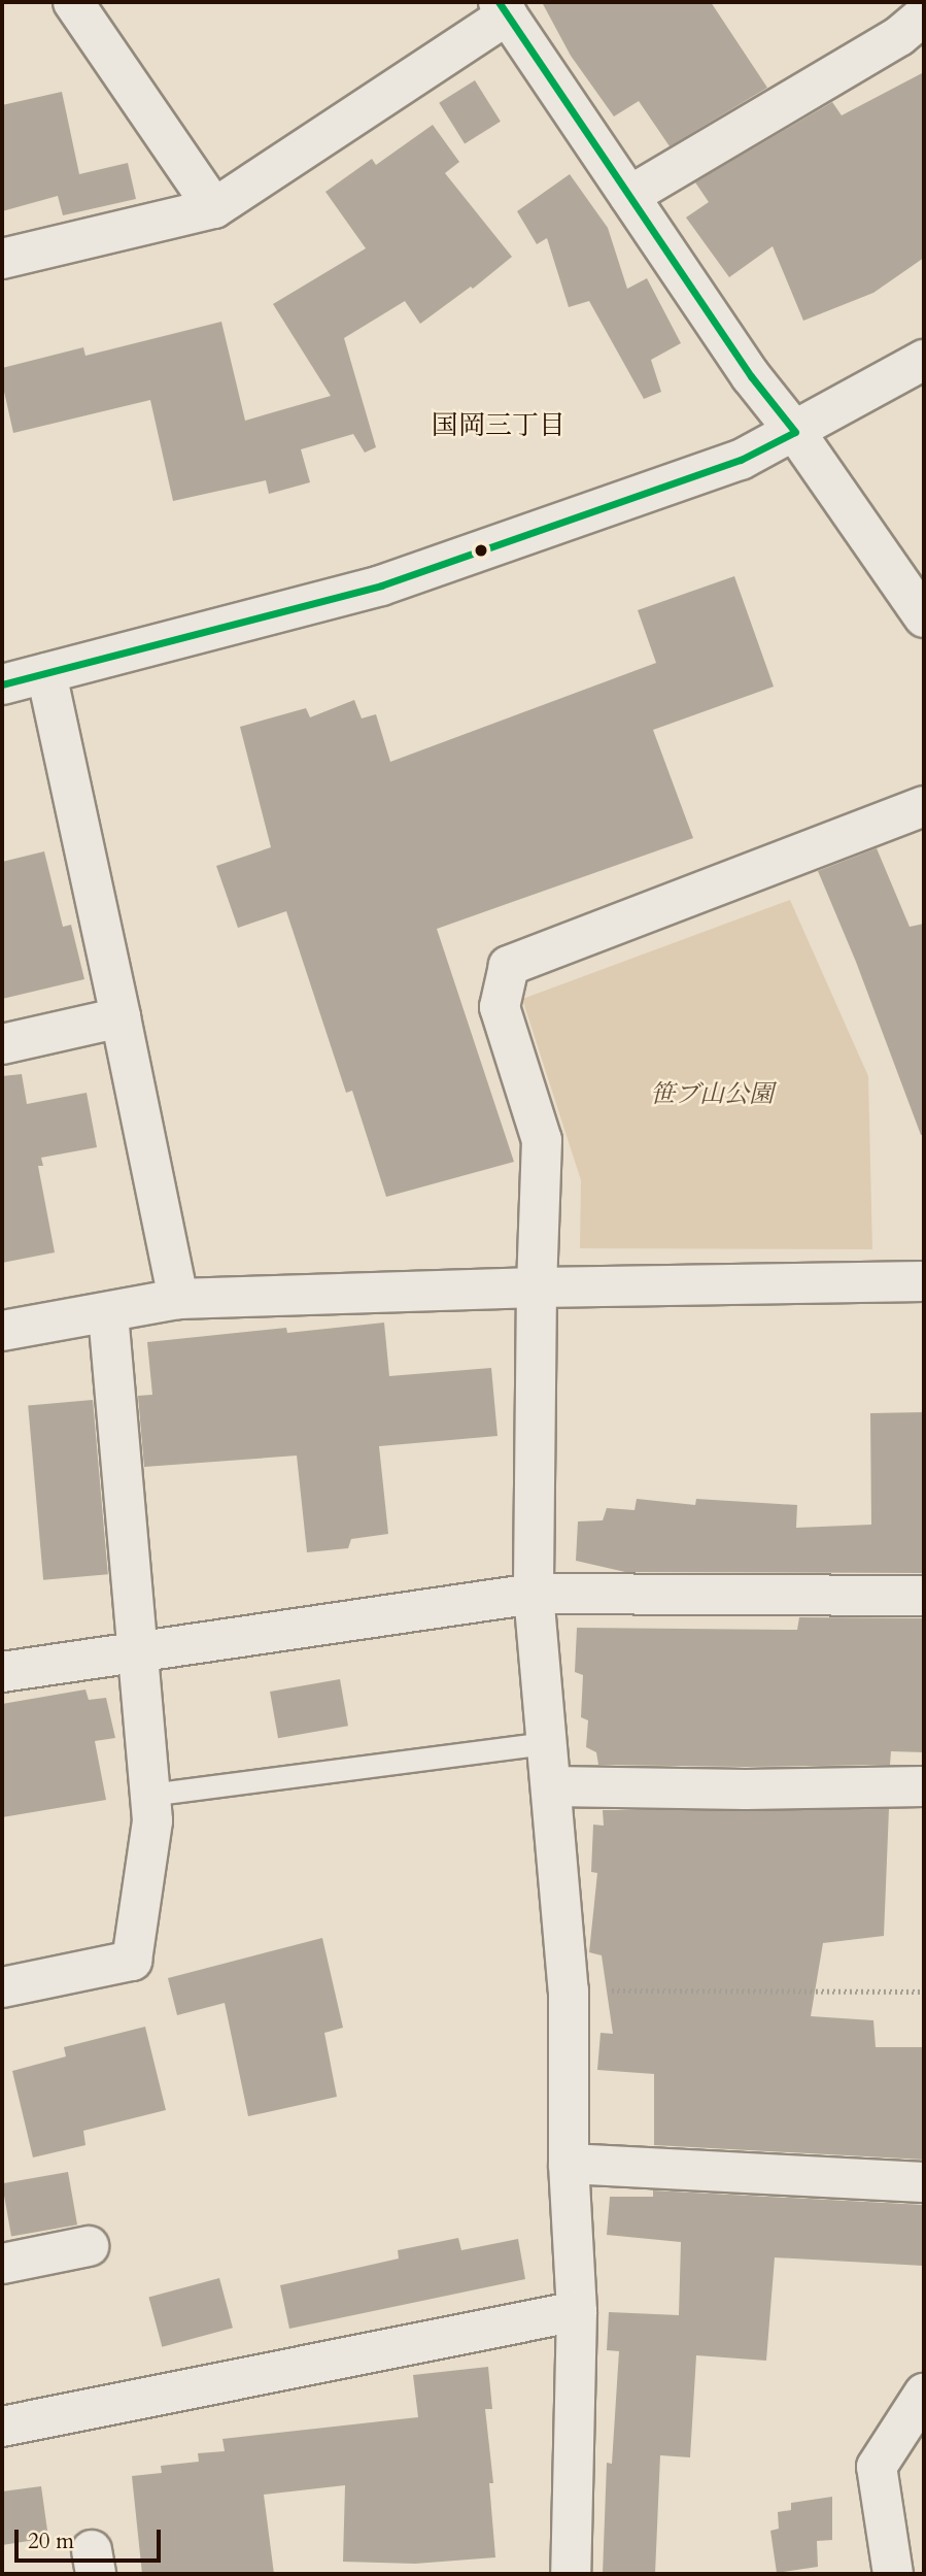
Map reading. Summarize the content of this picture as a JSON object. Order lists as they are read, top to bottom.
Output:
{
  "districts": ["国岡三丁目"],
  "parks": ["笹ブ山公園"],
  "scale_bar": "20 m"
}
